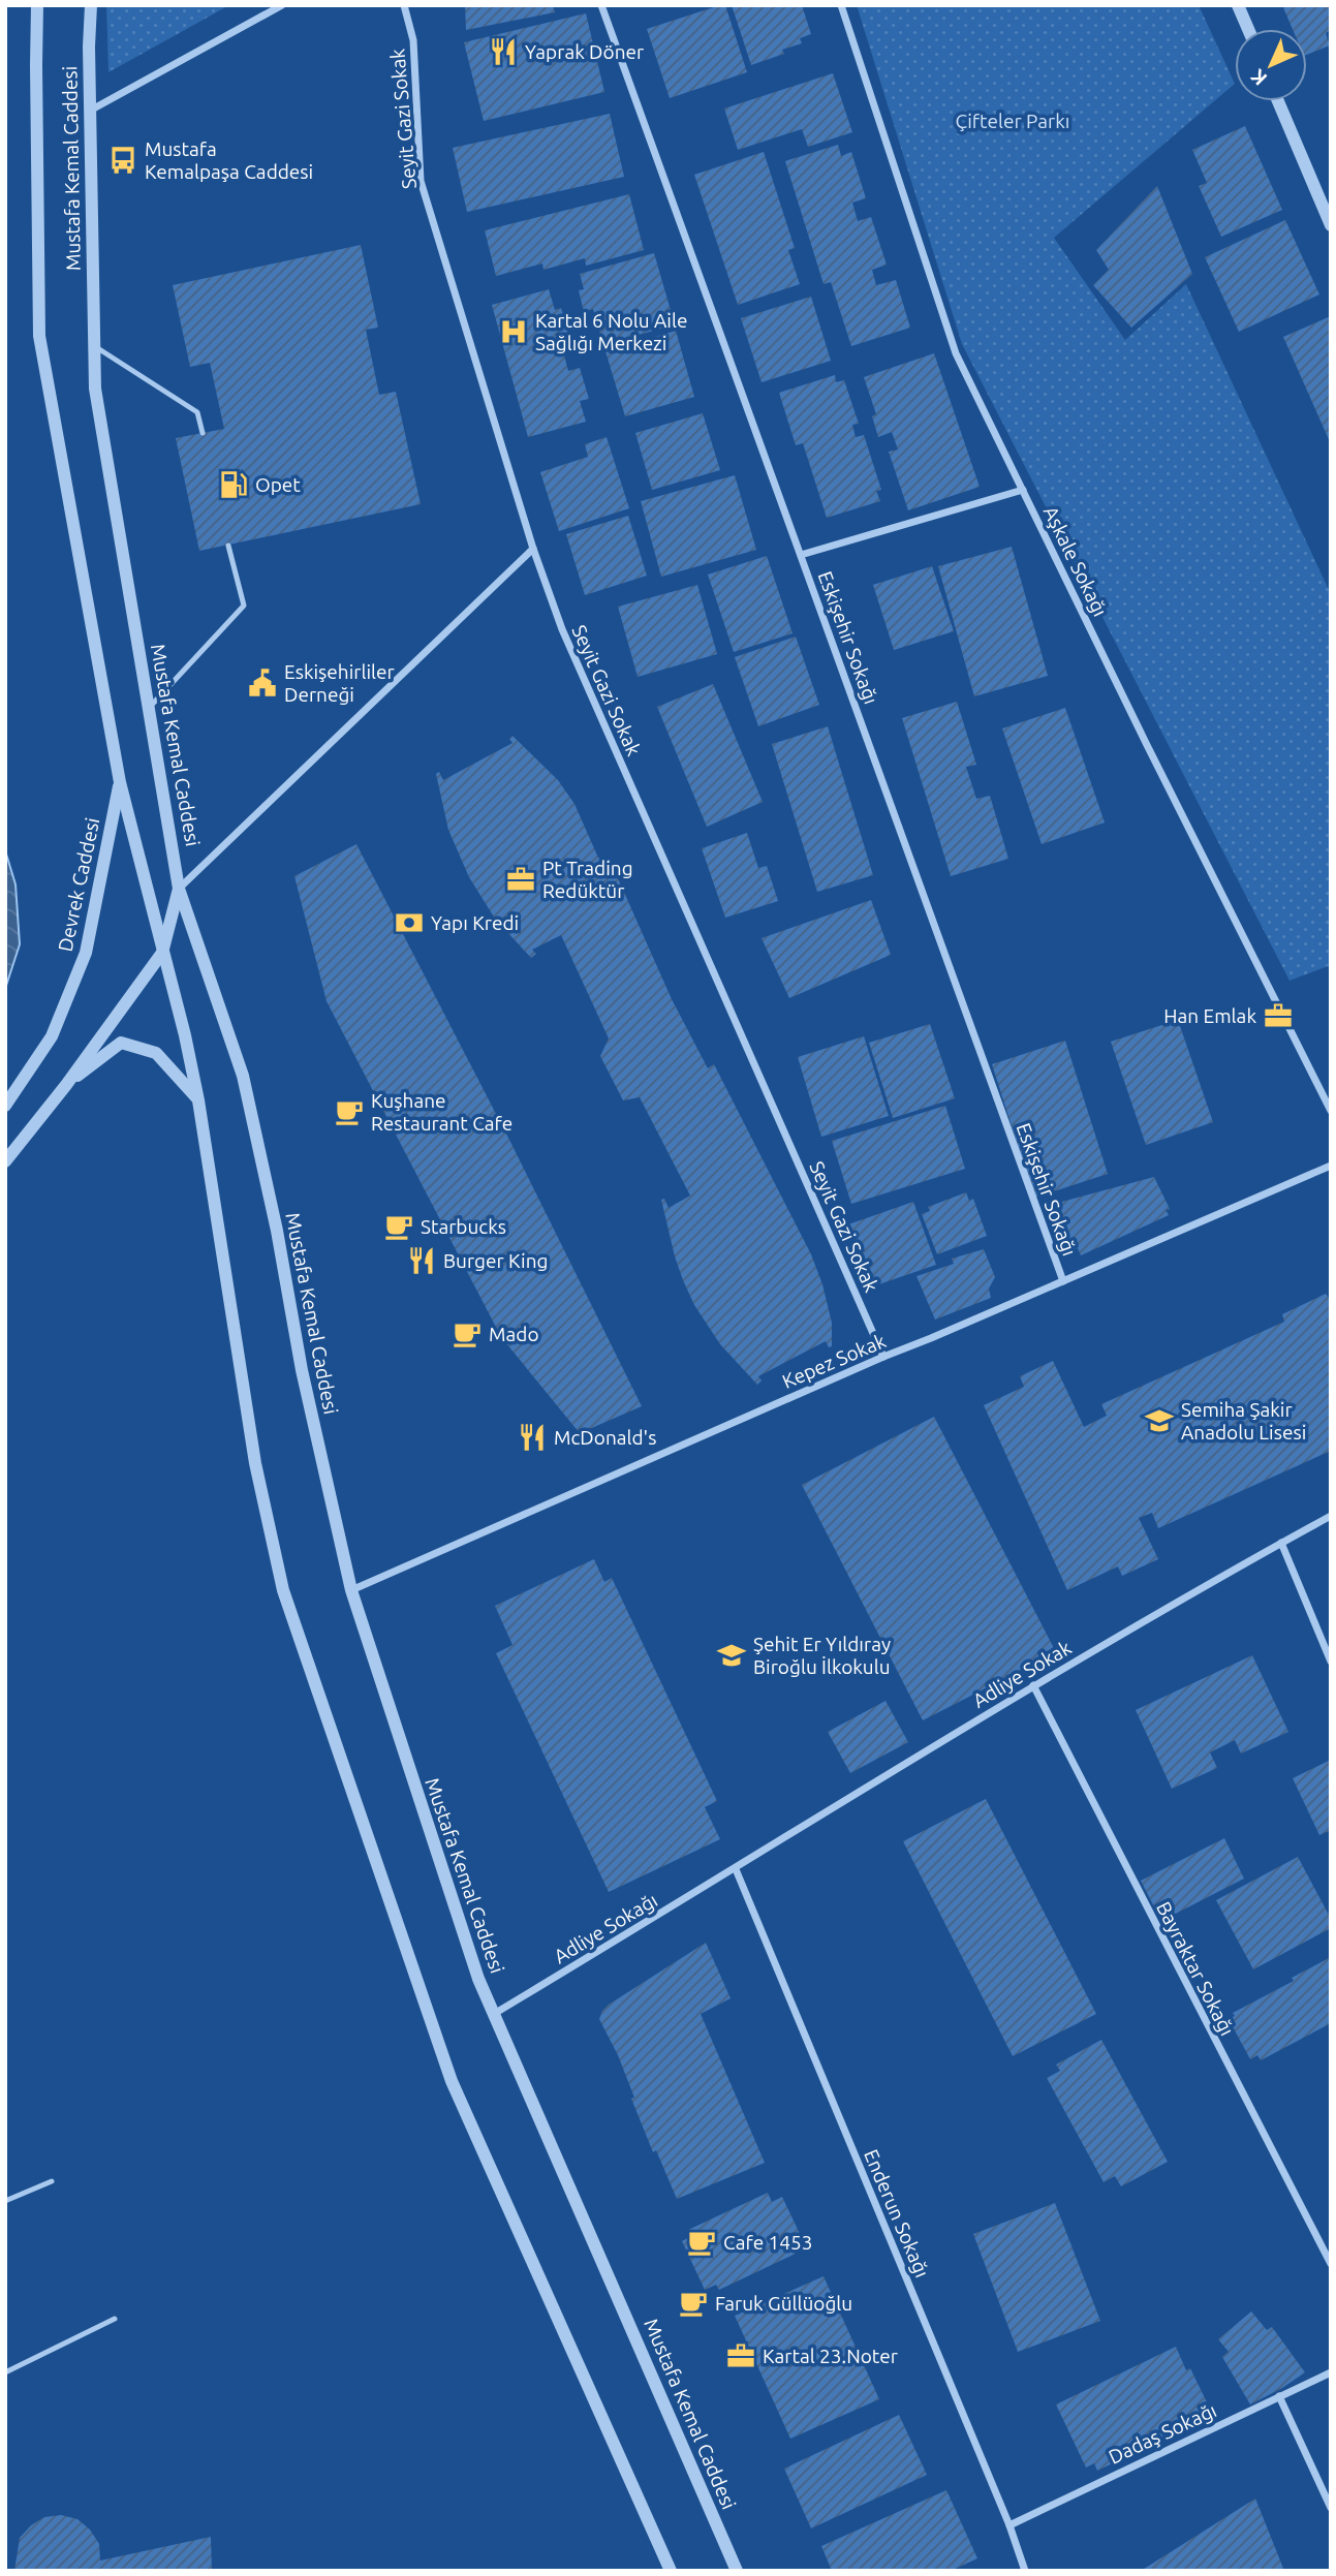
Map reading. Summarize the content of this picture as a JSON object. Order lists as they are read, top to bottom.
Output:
{
  "streets": {
    "street": [
      "Seyit Gazi Sokak",
      "Mustafa Kemal Caddesi",
      "Aşkale Sokağı",
      "Eskişehir Sokağı",
      "Devrek Caddesi",
      "Kepez Sokak",
      "Adliye Sokak",
      "Adliye Sokağı",
      "Bayraktar Sokağı",
      "Enderun Sokağı",
      "Dadaş Sokağı"
    ]
  },
  "crossings": [
    ["Seyit Gazi Sokak", "Kepez Sokak"],
    ["Mustafa Kemal Caddesi", "Devrek Caddesi"],
    ["Mustafa Kemal Caddesi", "Kepez Sokak"],
    ["Mustafa Kemal Caddesi", "Adliye Sokağı"],
    ["Eskişehir Sokağı", "Kepez Sokak"],
    ["Adliye Sokak", "Adliye Sokağı"],
    ["Adliye Sokak", "Bayraktar Sokağı"],
    ["Adliye Sokak", "Enderun Sokağı"],
    ["Adliye Sokağı", "Enderun Sokağı"],
    ["Enderun Sokağı", "Dadaş Sokağı"]
  ],
  "parks": ["Çifteler Parkı"],
  "places": {
    "restaurant": ["Yaprak Döner", "Burger King", "McDonald's"],
    "bus stop": ["Mustafa Kemalpaşa Caddesi"],
    "hospital": ["Kartal 6 Nolu Aile Sağlığı Merkezi"],
    "fuel station": ["Opet"],
    "public building": ["Eskişehirliler Derneği"],
    "office": ["Pt Trading Redüktür", "Han Emlak", "Kartal 23.Noter"],
    "bank": ["Yapı Kredi"],
    "cafe": [
      "Kuşhane Restaurant Cafe",
      "Starbucks",
      "Mado",
      "Cafe 1453",
      "Faruk Güllüoğlu"
    ],
    "school or university": ["Semiha Şakir Anadolu Lisesi", "Şehit Er Yıldıray Biroğlu İlkokulu"]
  },
  "north": "bottom left"
}
